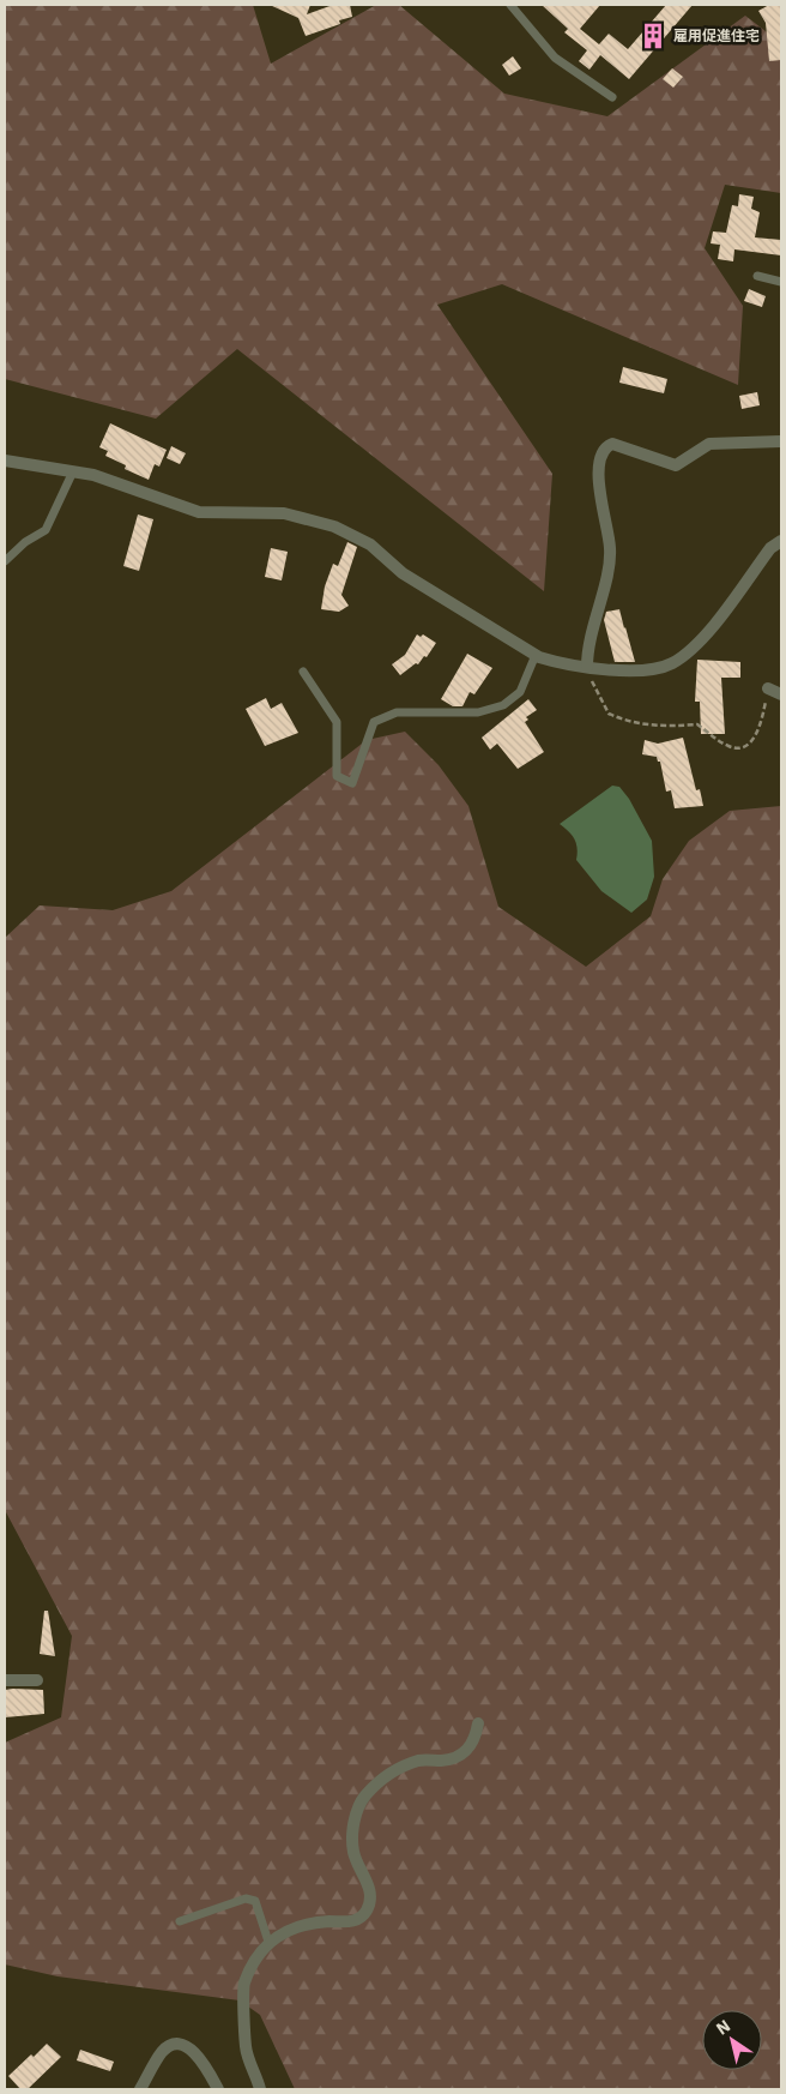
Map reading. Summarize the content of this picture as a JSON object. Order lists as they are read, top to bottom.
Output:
{
  "places": {
    "building": ["雇用促進住宅"]
  },
  "north": "top left"
}
